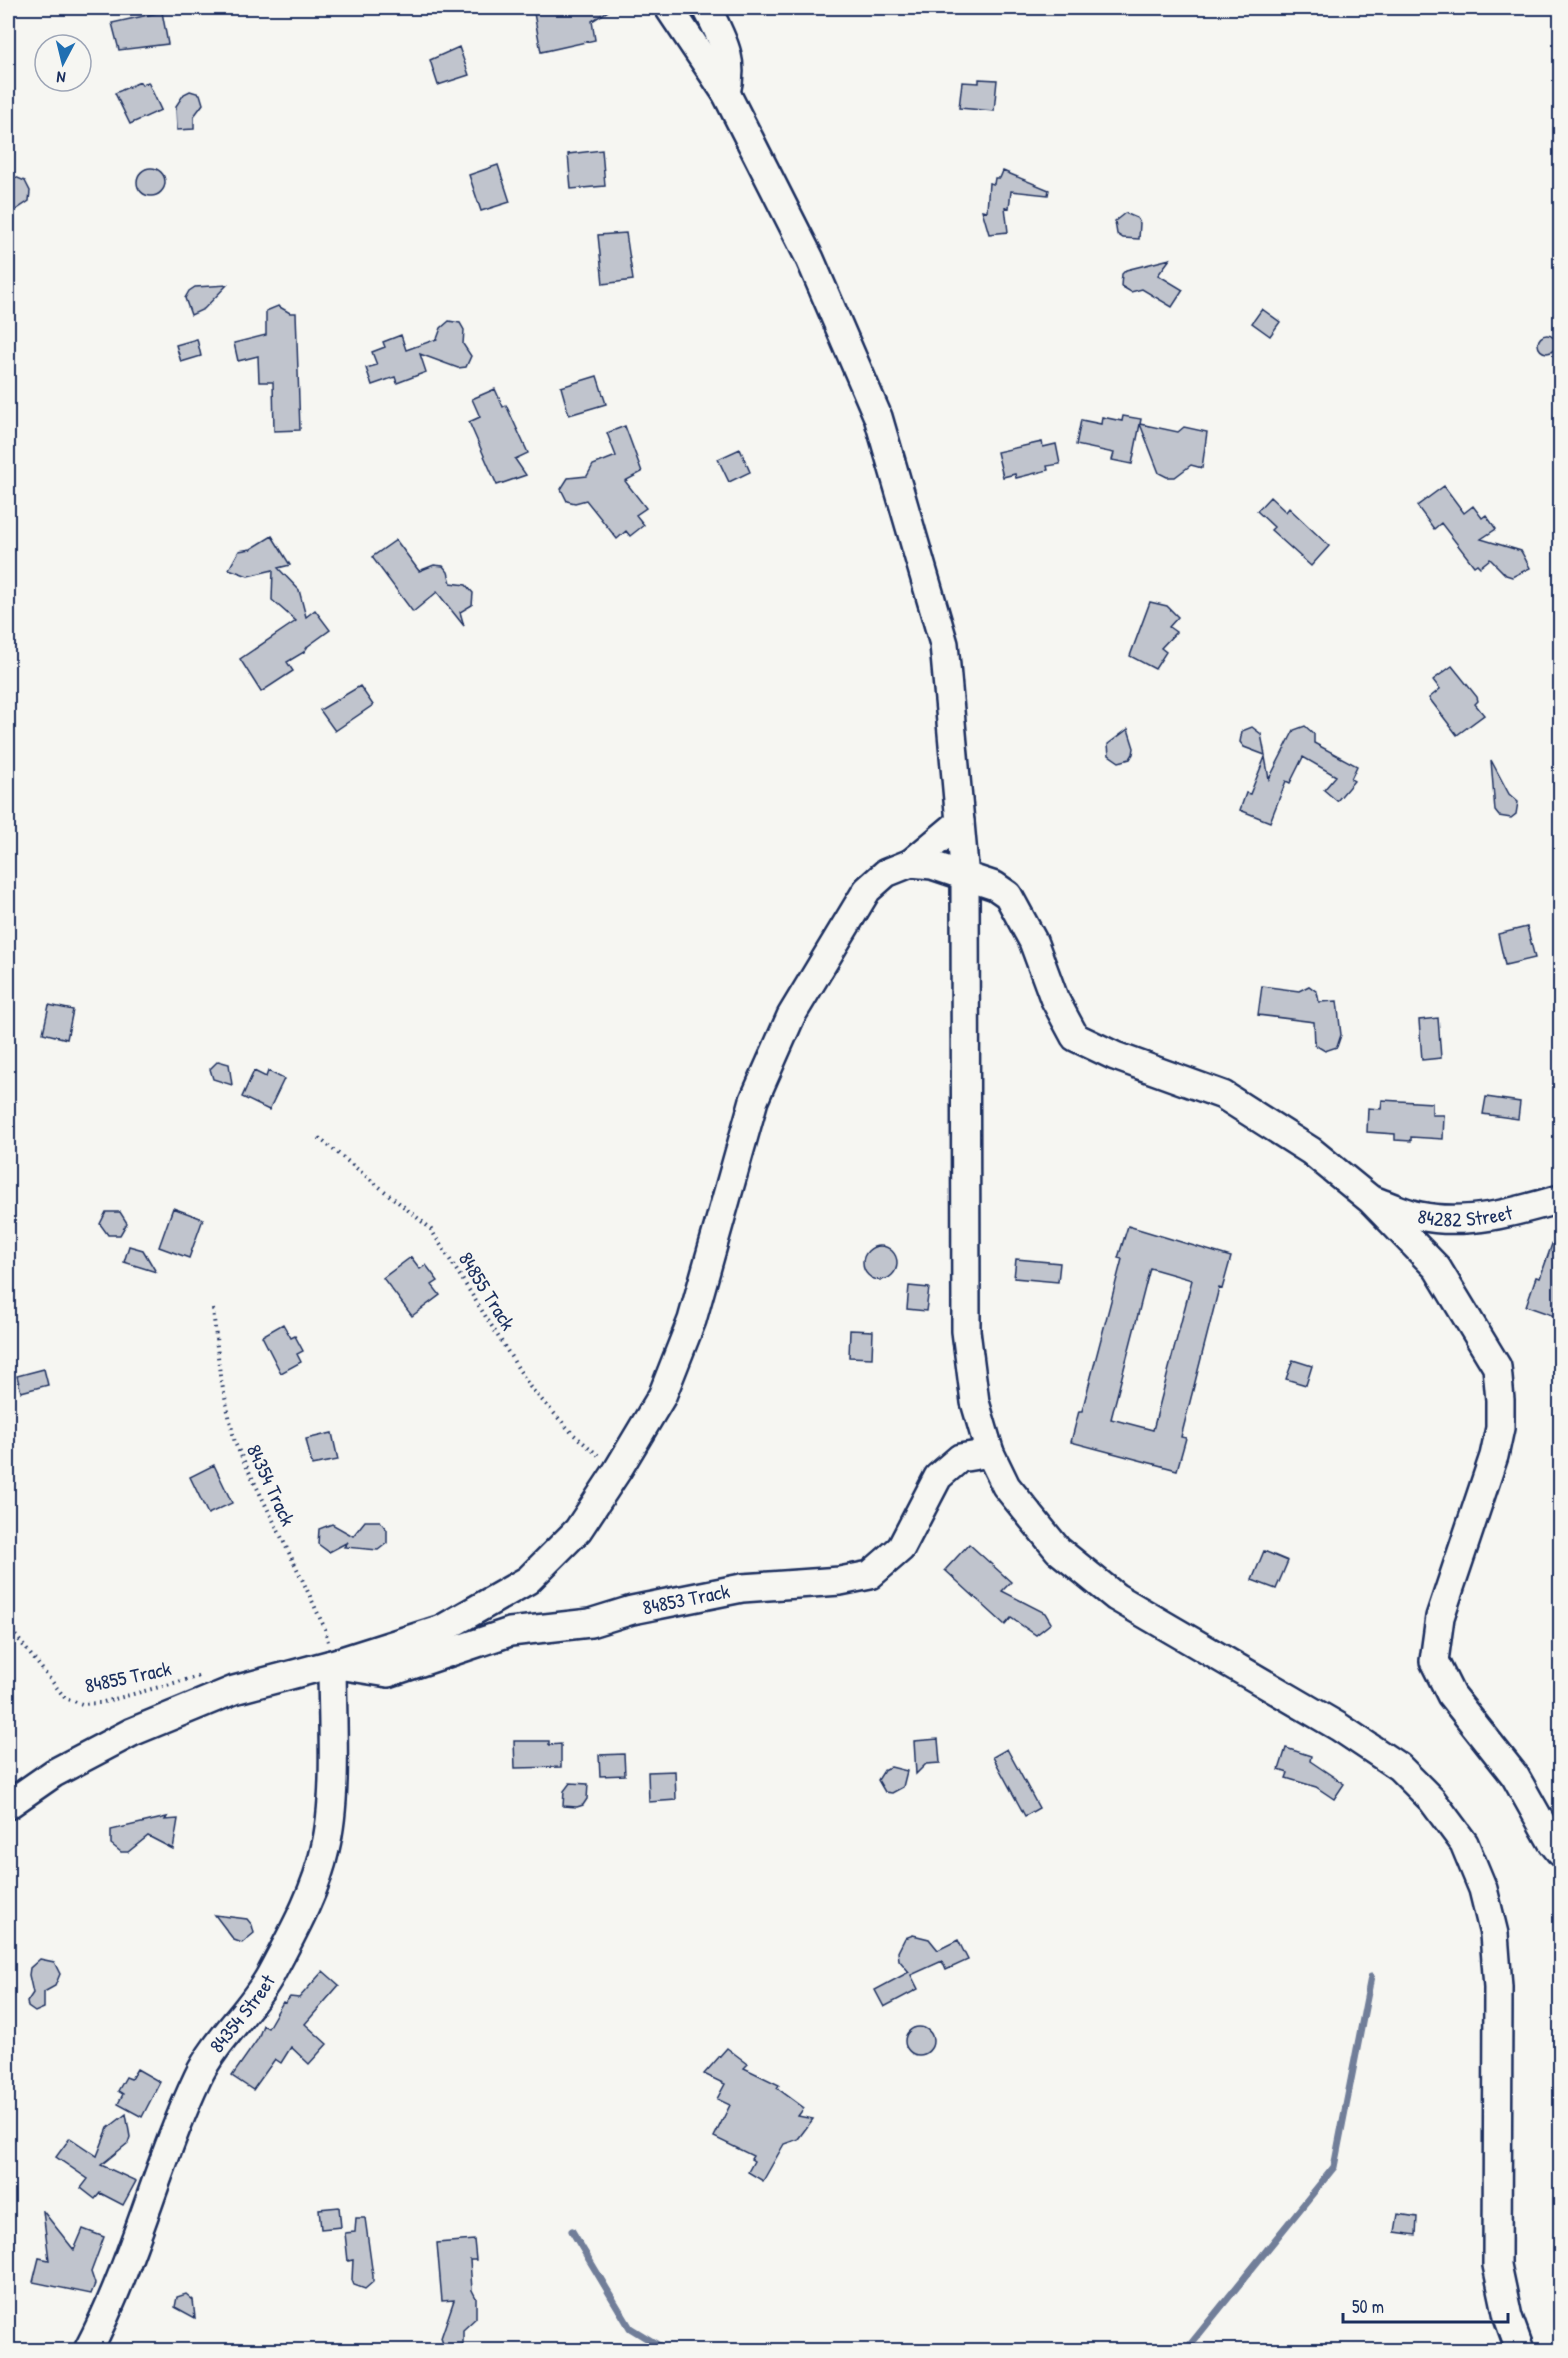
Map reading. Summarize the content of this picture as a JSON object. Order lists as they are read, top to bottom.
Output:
{
  "streets": {
    "street": ["84282 Street", "84853 Track", "84354 Street"],
    "path": ["84855 Track", "84354 Track"]
  },
  "crossings": [
    ["84354 Track", "84853 Track"],
    ["84354 Track", "84354 Street"],
    ["84853 Track", "84354 Street"]
  ],
  "scale_bar": "50 m",
  "north": "bottom"
}
